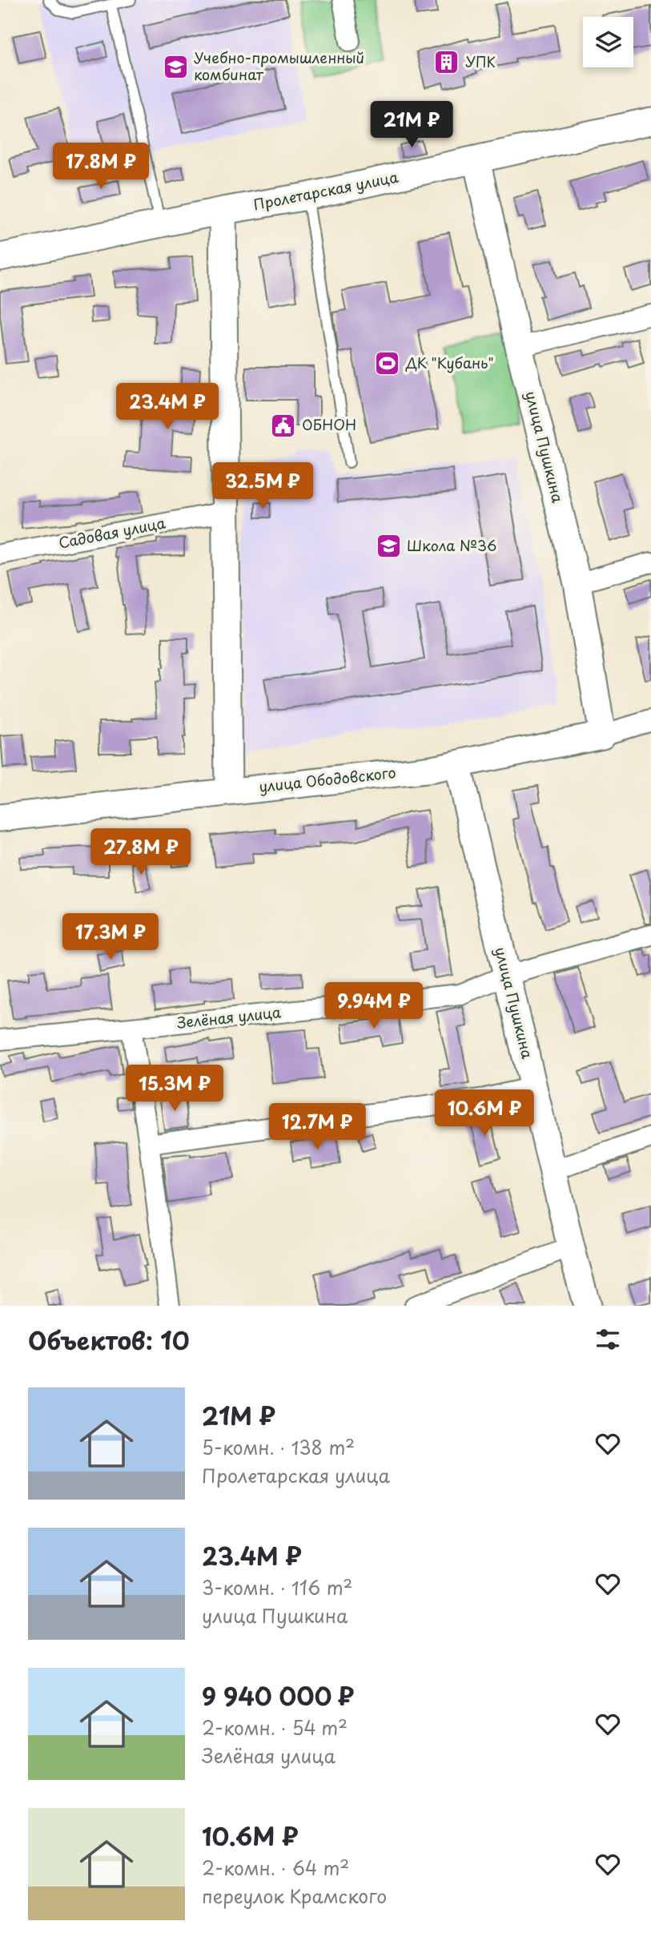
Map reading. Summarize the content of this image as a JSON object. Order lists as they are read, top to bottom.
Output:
{
  "streets": {
    "street": [
      "Пролетарская улица",
      "улица Пушкина",
      "Садовая улица",
      "улица Ободовского",
      "Зелёная улица"
    ]
  },
  "crossings": [
    ["Пролетарская улица", "улица Пушкина"],
    ["улица Пушкина", "улица Ободовского"],
    ["улица Пушкина", "Зелёная улица"]
  ],
  "places": {
    "building": ["УПК"],
    "school or university": ["Учебно-промышленный комбинат", "Школа №36"],
    "sports": ["ДК \"Кубань\""],
    "public building": ["ОБНОН"]
  },
  "page": {
    "price": [
      "21M ₽",
      "17.8M ₽",
      "23.4M ₽",
      "32.5M ₽",
      "27.8M ₽",
      "17.3M ₽",
      "9.94M ₽",
      "15.3M ₽",
      "10.6M ₽",
      "12.7M ₽"
    ],
    "heading": "Объектов: 10",
    "list": [
      {
        "name": "21M ₽",
        "note": "5-комн. · 138 m² · Пролетарская улица"
      },
      {
        "name": "23.4M ₽",
        "note": "3-комн. · 116 m² · улица Пушкина"
      },
      {
        "name": "9 940 000 ₽",
        "note": "2-комн. · 54 m² · Зелёная улица"
      },
      {
        "name": "10.6M ₽",
        "note": "2-комн. · 64 m² · переулок Крамского"
      }
    ]
  }
}
